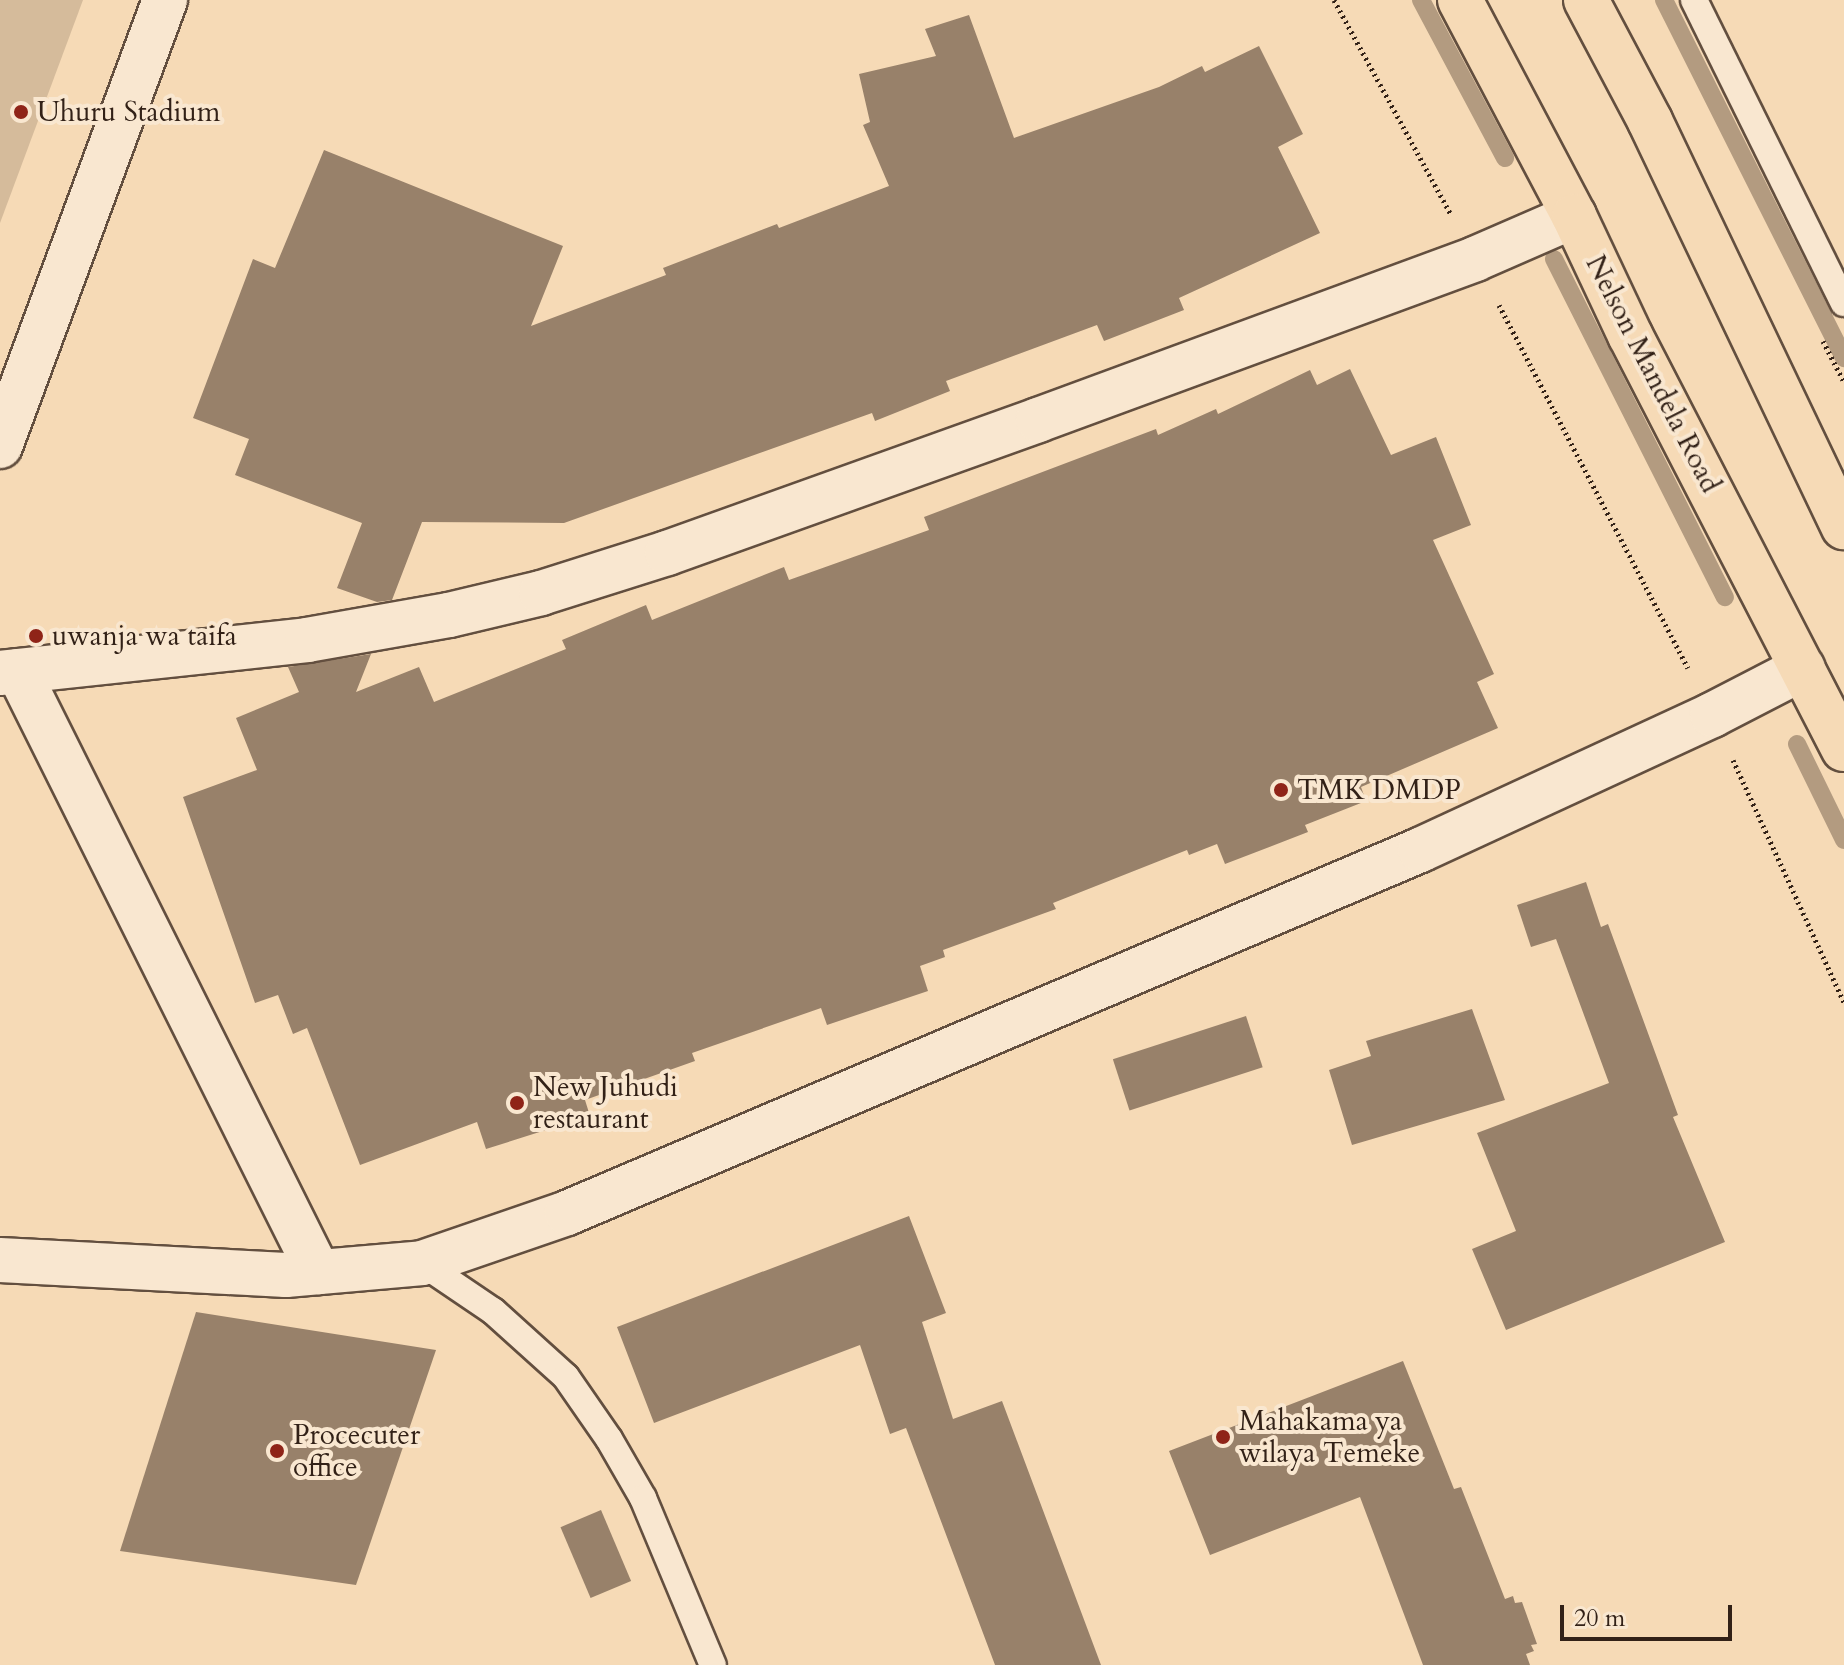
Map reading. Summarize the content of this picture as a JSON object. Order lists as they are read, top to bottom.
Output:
{
  "streets": {
    "main road": ["Nelson Mandela Road"]
  },
  "places": [
    "Uhuru Stadium",
    "uwanja wa taifa",
    "TMK DMDP",
    "New Juhudi restaurant",
    "Mahakama ya wilaya Temeke",
    "Procecuter office"
  ],
  "scale_bar": "20 m"
}
